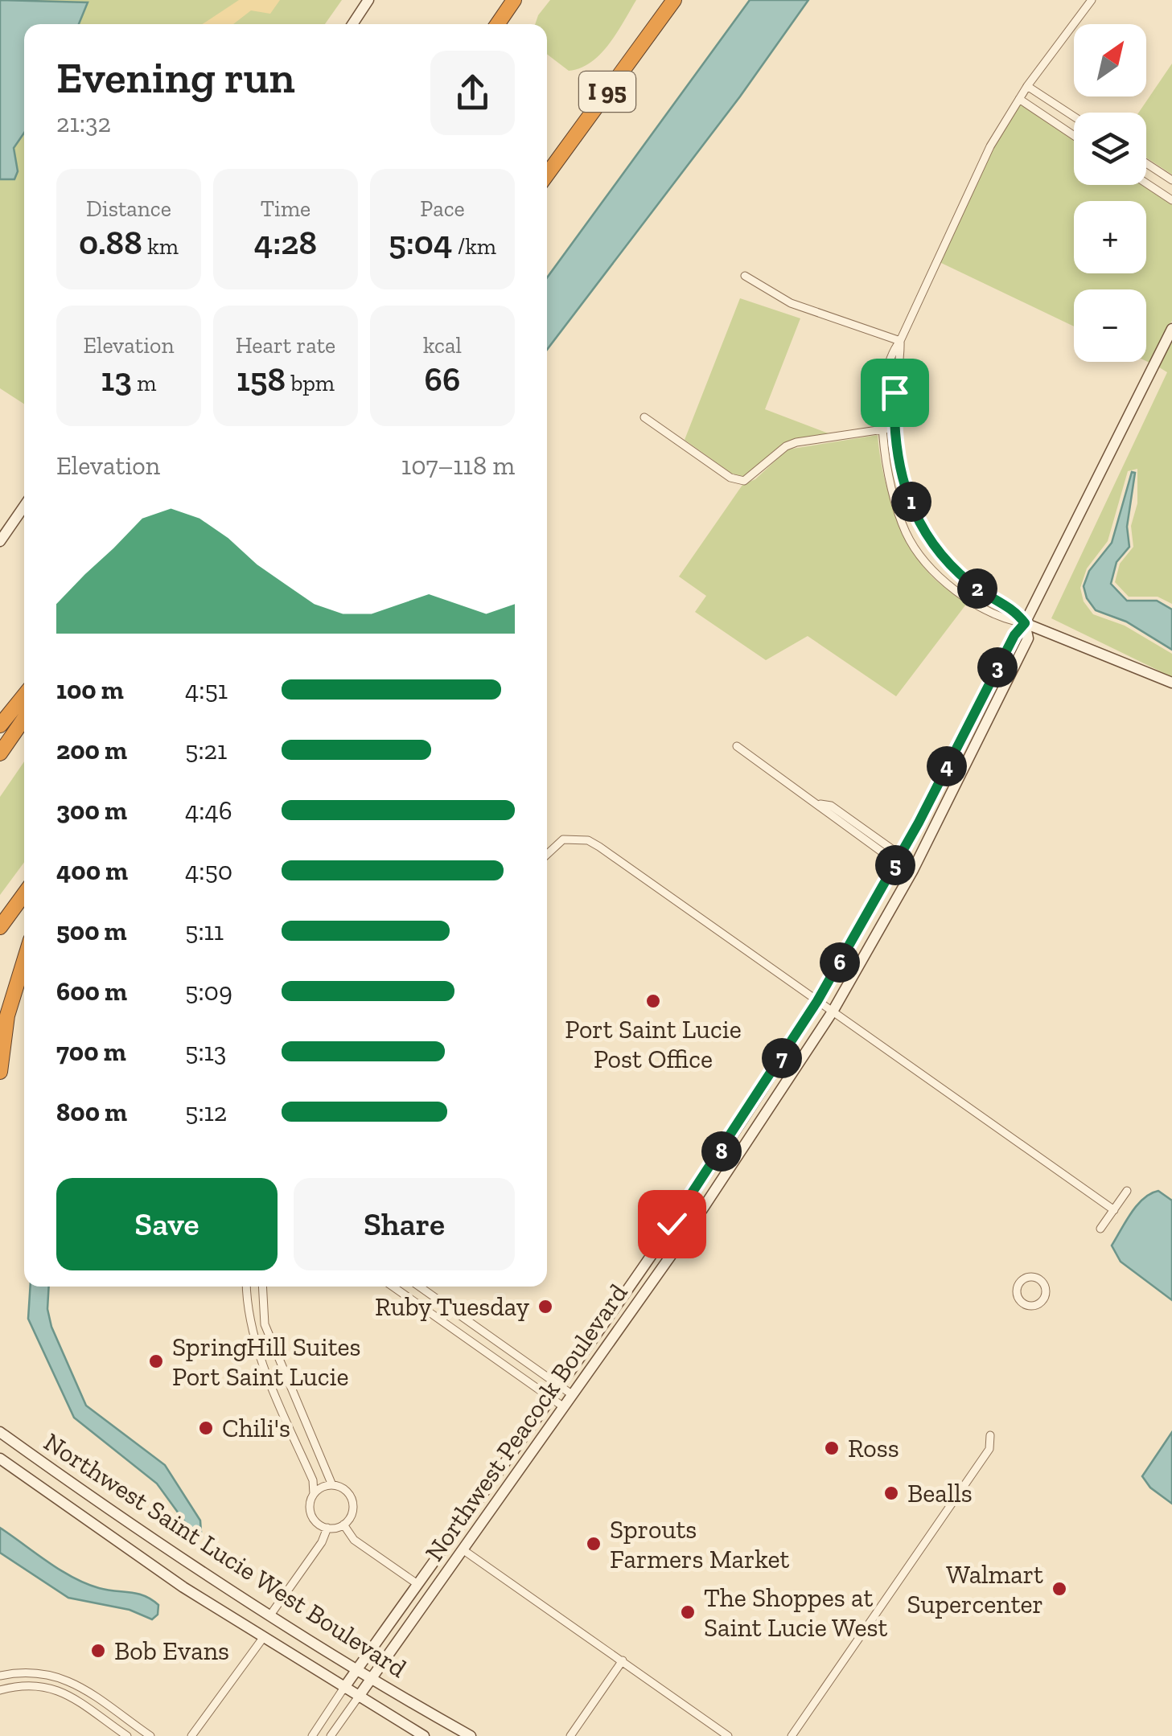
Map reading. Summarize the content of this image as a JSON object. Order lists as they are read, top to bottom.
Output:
{
  "streets": {
    "highway": ["I 95"],
    "street": ["Northwest Peacock Boulevard", "Northwest Saint Lucie West Boulevard"]
  },
  "crossings": [
    ["Northwest Peacock Boulevard", "Northwest Saint Lucie West Boulevard"]
  ],
  "places": [
    "Port Saint Lucie Post Office",
    "Ruby Tuesday",
    "SpringHill Suites Port Saint Lucie",
    "Chili's",
    "Ross",
    "Bealls",
    "Sprouts Farmers Market",
    "Walmart Supercenter",
    "The Shoppes at Saint Lucie West",
    "Bob Evans"
  ],
  "north": "top right",
  "page": {
    "map_buttons": ["+", "−"],
    "heading": ["Evening run", "21:32"],
    "stats": [
      ["Distance", "0.88 km"],
      ["Time", "4:28"],
      ["Pace", "5:04 /km"],
      ["Elevation", "13 m"],
      ["Heart rate", "158 bpm"],
      ["kcal", "66"]
    ],
    "chart": ["Elevation", "107–118 m"],
    "pins": [
      "1",
      "2",
      "3",
      "4",
      "5",
      "6",
      "7",
      "8"
    ],
    "list": [
      {
        "name": "100 m",
        "note": "4:51"
      },
      {
        "name": "200 m",
        "note": "5:21"
      },
      {
        "name": "300 m",
        "note": "4:46"
      },
      {
        "name": "400 m",
        "note": "4:50"
      },
      {
        "name": "500 m",
        "note": "5:11"
      },
      {
        "name": "600 m",
        "note": "5:09"
      },
      {
        "name": "700 m",
        "note": "5:13"
      },
      {
        "name": "800 m",
        "note": "5:12"
      }
    ],
    "buttons": ["Save", "Share"]
  }
}
